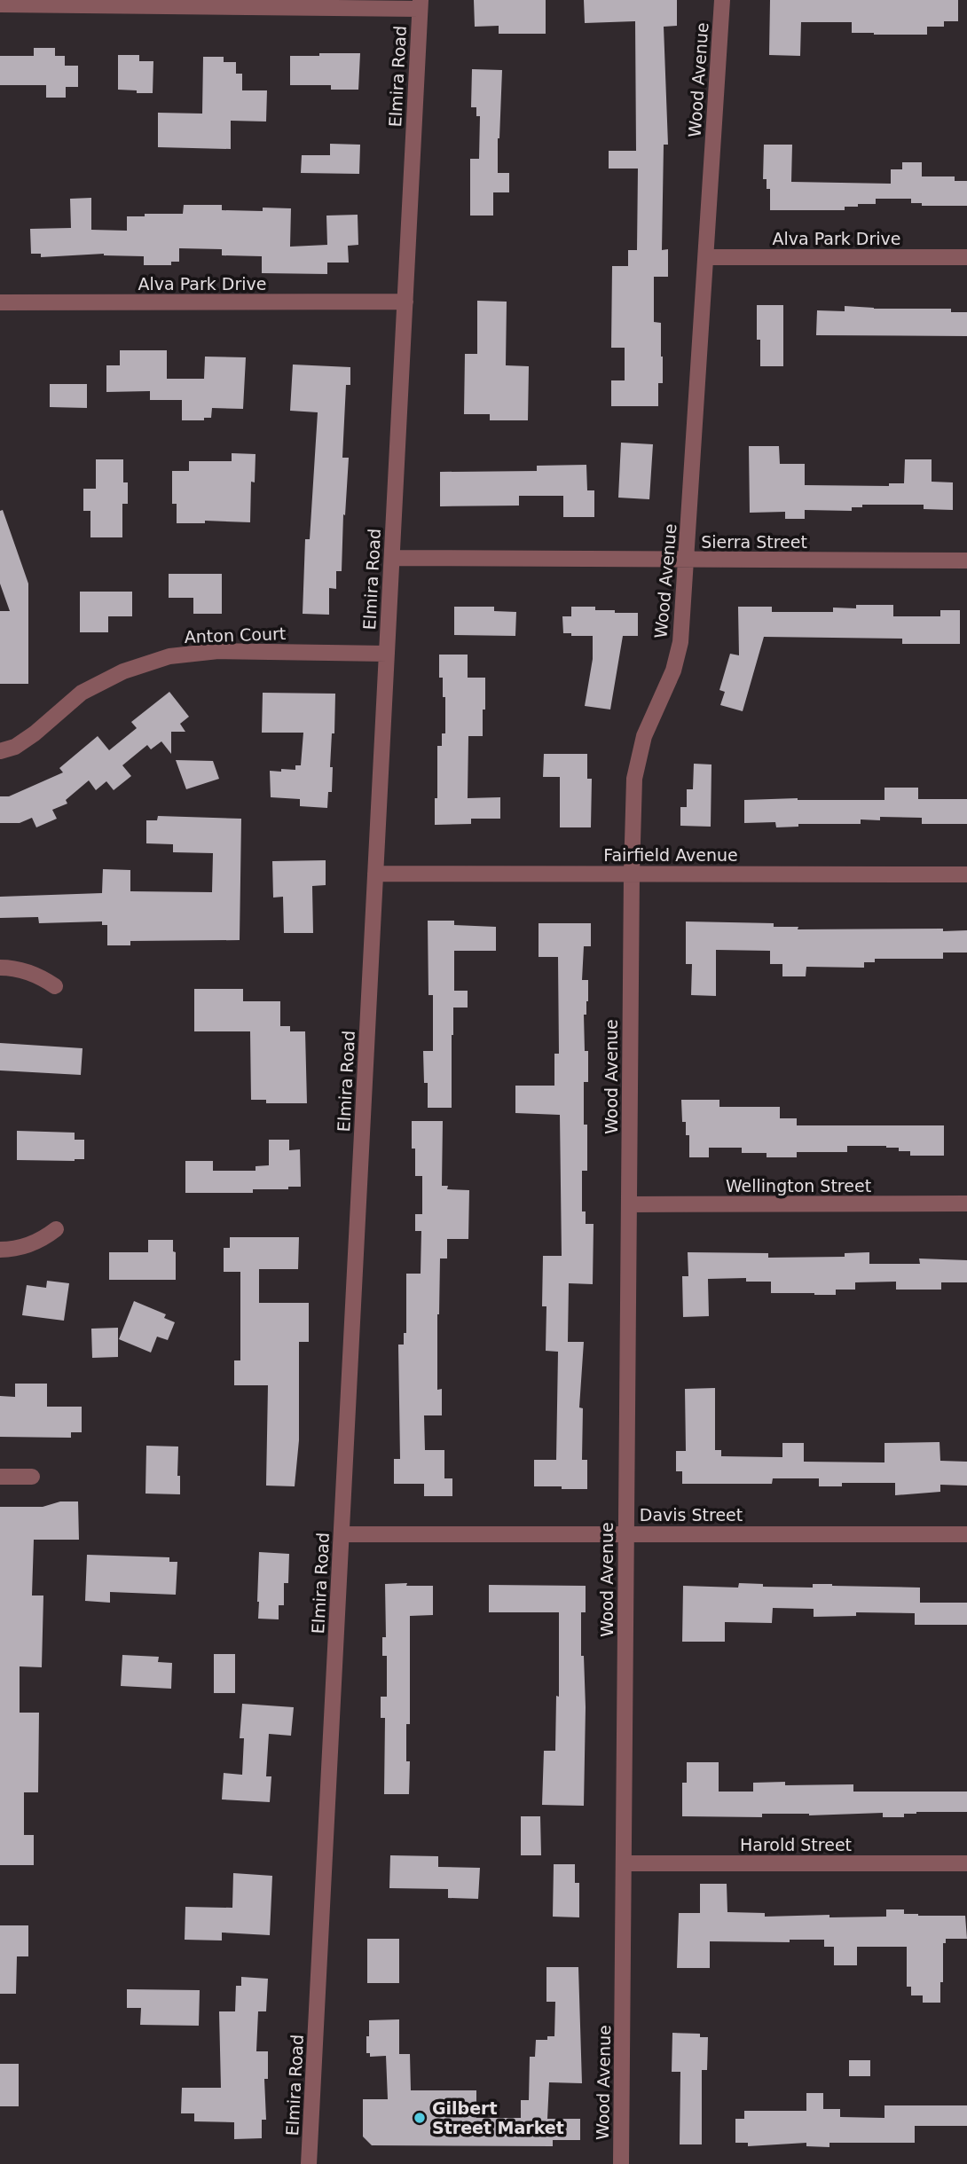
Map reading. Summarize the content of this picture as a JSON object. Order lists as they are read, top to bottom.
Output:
{
  "streets": {
    "street": [
      "Elmira Road",
      "Wood Avenue",
      "Alva Park Drive",
      "Sierra Street",
      "Anton Court",
      "Fairfield Avenue",
      "Wellington Street",
      "Davis Street",
      "Harold Street"
    ]
  },
  "crossings": [
    ["Elmira Road", "Alva Park Drive"],
    ["Elmira Road", "Sierra Street"],
    ["Elmira Road", "Anton Court"],
    ["Elmira Road", "Fairfield Avenue"],
    ["Elmira Road", "Davis Street"],
    ["Wood Avenue", "Alva Park Drive"],
    ["Wood Avenue", "Sierra Street"],
    ["Wood Avenue", "Fairfield Avenue"],
    ["Wood Avenue", "Wellington Street"],
    ["Wood Avenue", "Davis Street"],
    ["Wood Avenue", "Harold Street"]
  ],
  "places": ["Gilbert Street Market"]
}
